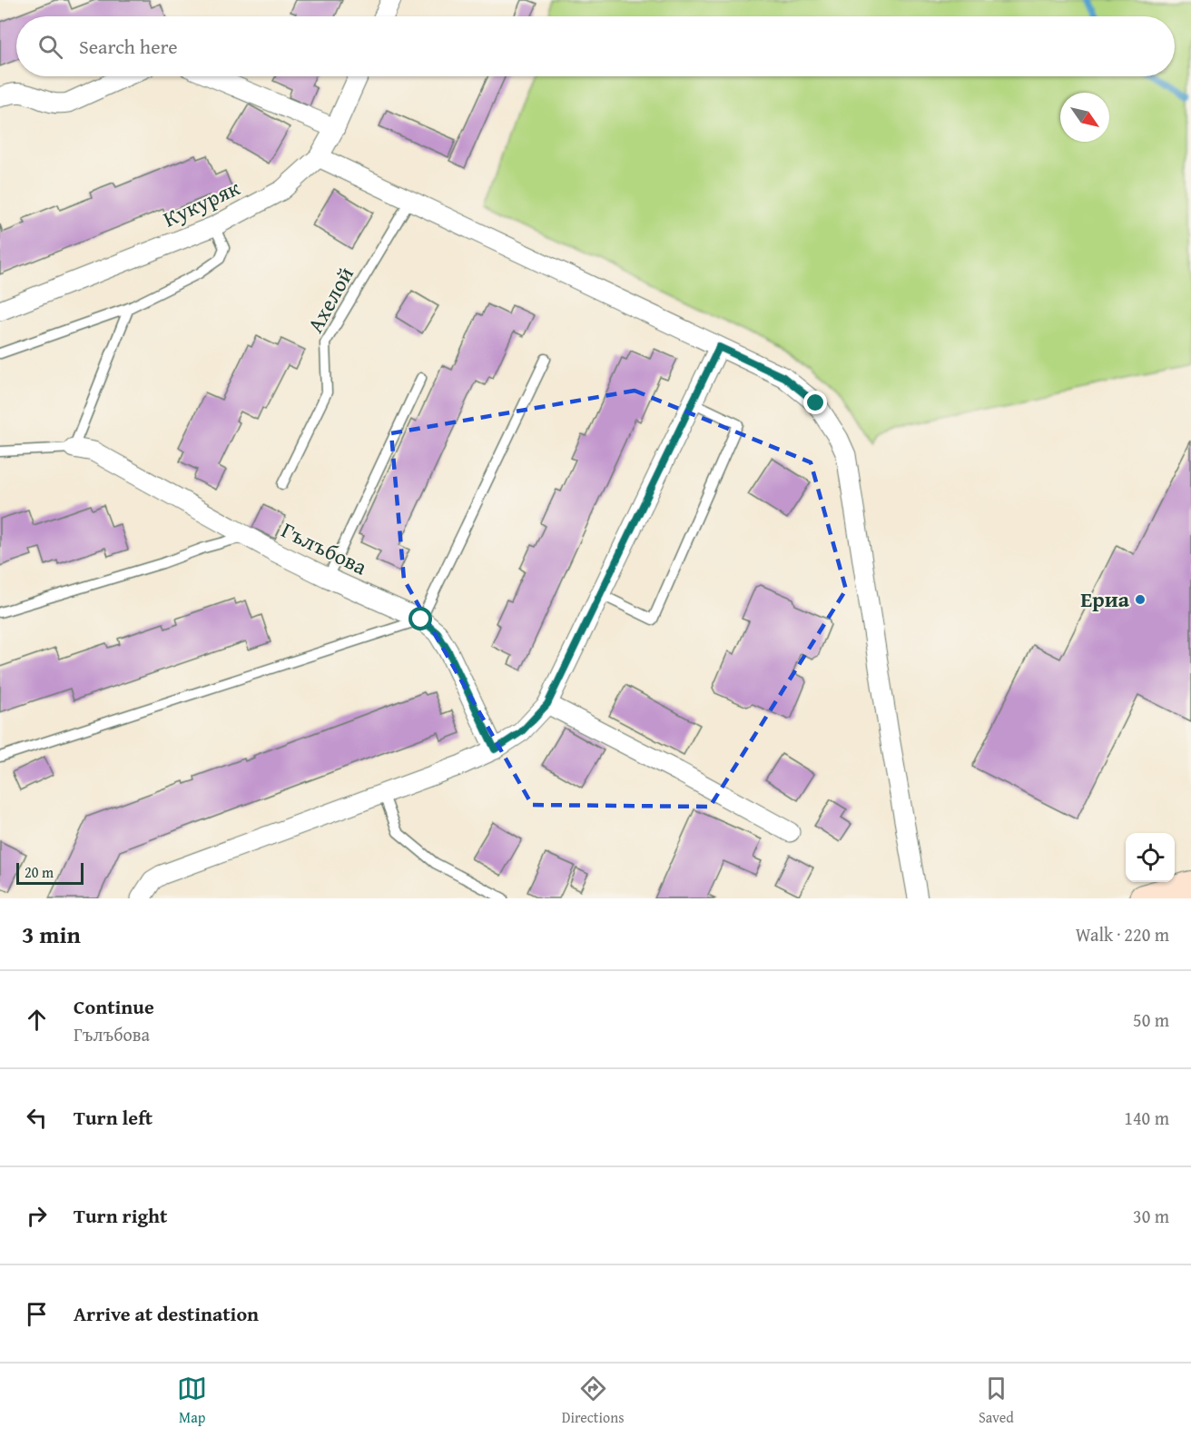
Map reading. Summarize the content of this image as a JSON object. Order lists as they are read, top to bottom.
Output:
{
  "streets": {
    "street": ["Кукуряк", "Гълъбова"],
    "lane": ["Ахелой"]
  },
  "places": ["Ериа"],
  "scale_bar": "20 m",
  "north": "bottom right",
  "page": {
    "search": "Search here",
    "scale": "20 m",
    "heading": ["3 min", "Walk · 220 m"],
    "list": [
      ["Continue", "Гълъбова", "50 m"],
      ["Turn left", "140 m"],
      ["Turn right", "30 m"],
      "Arrive at destination"
    ],
    "nav": ["Map", "Directions", "Saved"]
  }
}
